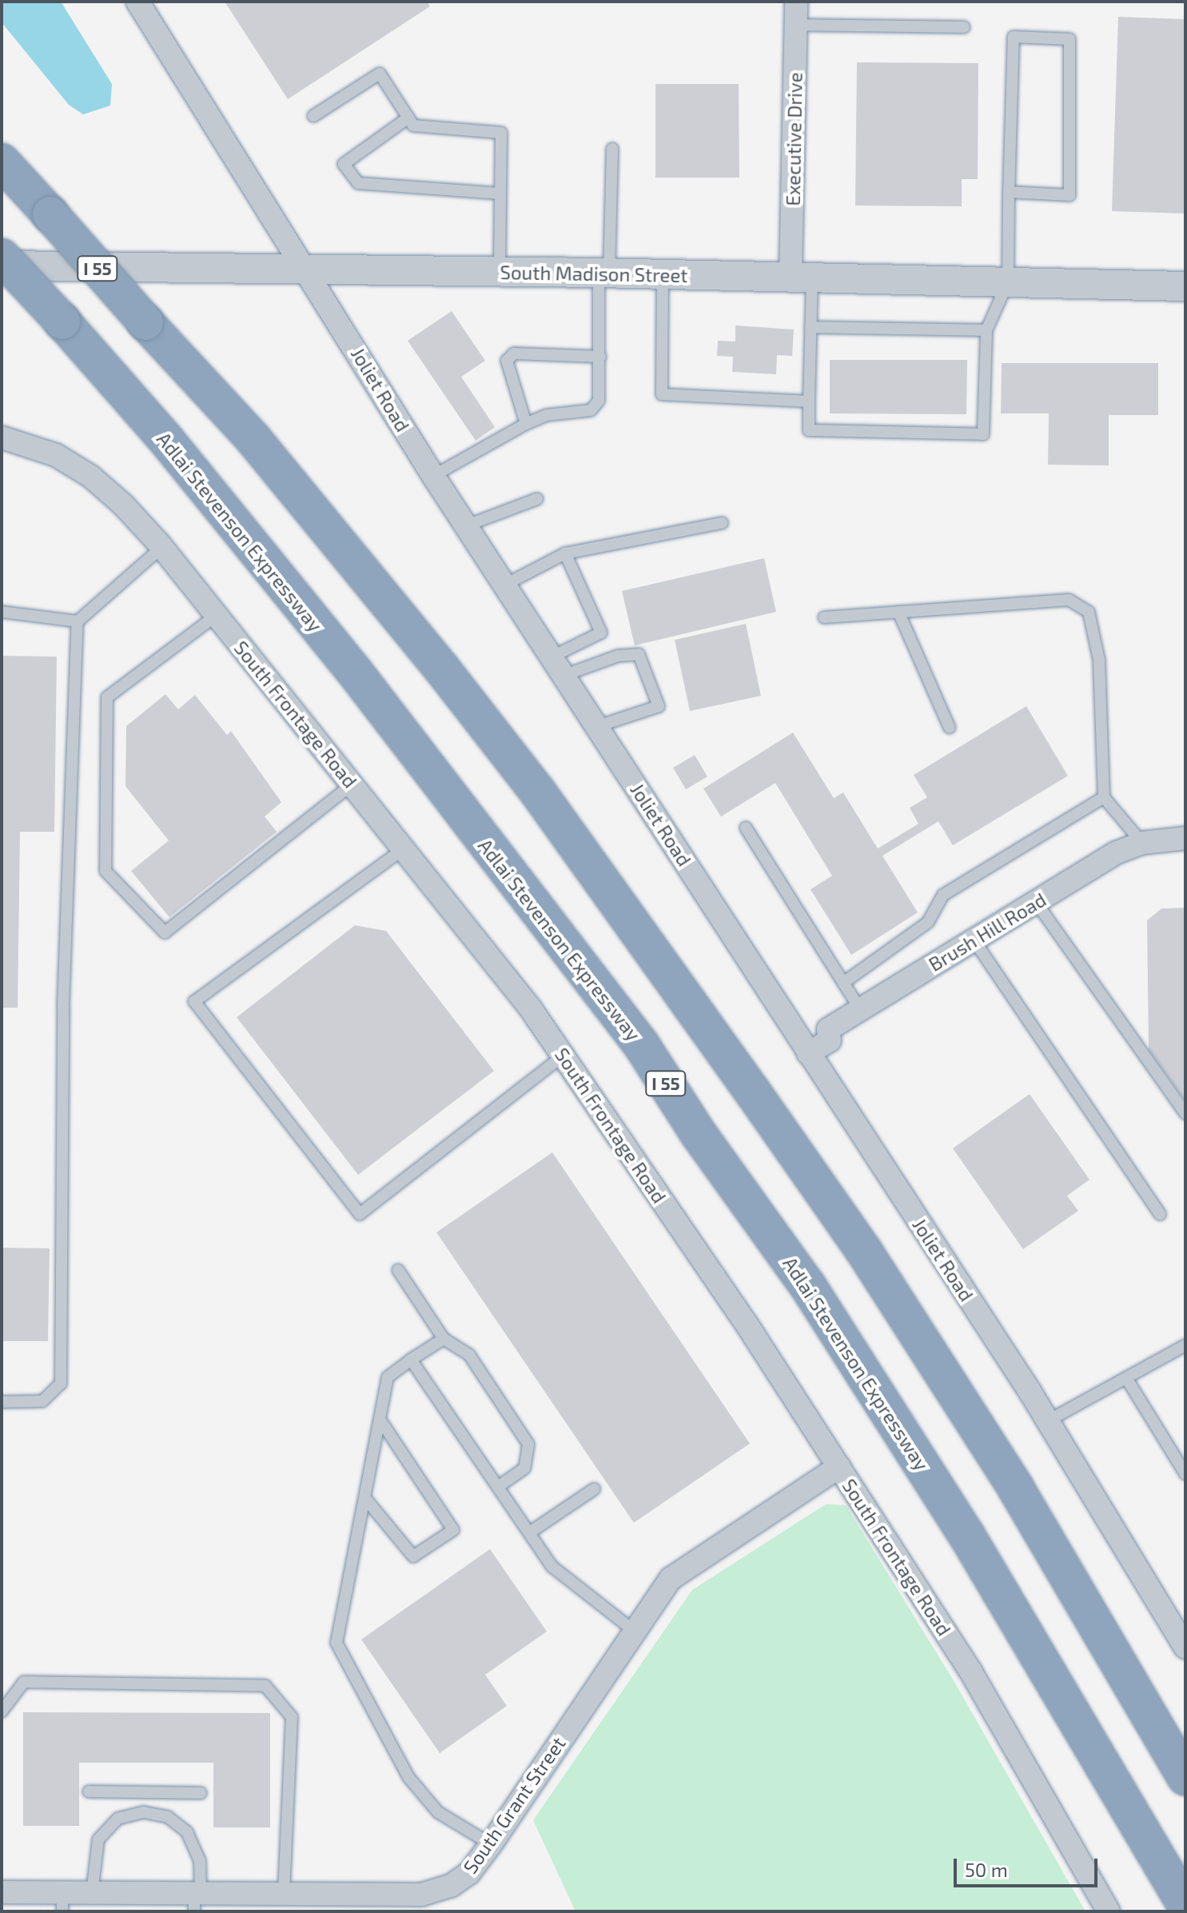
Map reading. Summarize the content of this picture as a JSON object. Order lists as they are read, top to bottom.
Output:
{
  "streets": {
    "highway": ["I 55", "Adlai Stevenson Expressway"],
    "street": [
      "Executive Drive",
      "South Madison Street",
      "Joliet Road",
      "South Frontage Road",
      "Brush Hill Road",
      "South Grant Street"
    ]
  },
  "crossings": [
    ["Executive Drive", "South Madison Street"],
    ["South Madison Street", "Joliet Road"],
    ["Joliet Road", "Brush Hill Road"],
    ["South Frontage Road", "South Grant Street"]
  ],
  "scale_bar": "50 m"
}
